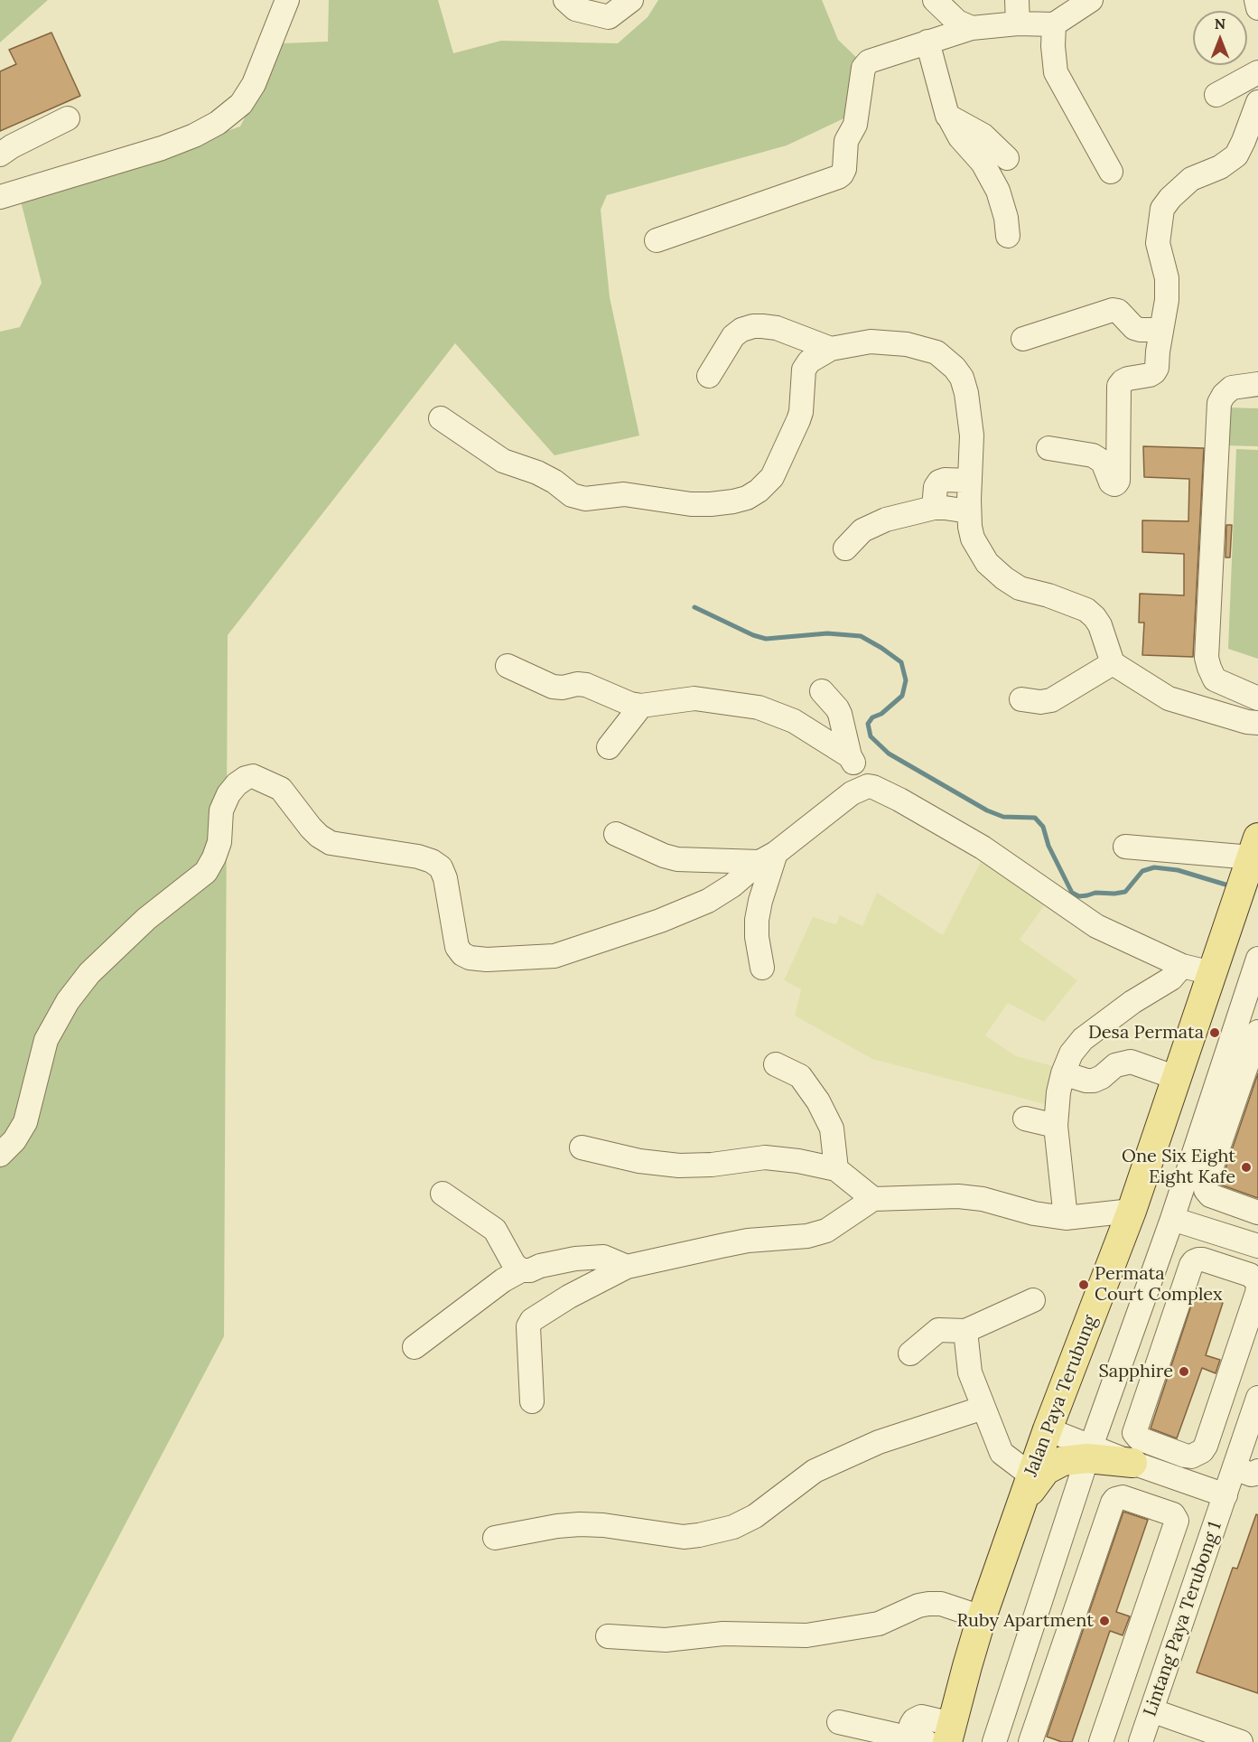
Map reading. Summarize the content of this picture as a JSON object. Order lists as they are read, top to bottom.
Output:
{
  "streets": {
    "main road": ["Jalan Paya Terubung"],
    "street": ["Lintang Paya Terubong 1"]
  },
  "places": [
    "Desa Permata",
    "One Six Eight Eight Kafe",
    "Permata Court Complex",
    "Sapphire",
    "Ruby Apartment"
  ],
  "north": "top"
}
